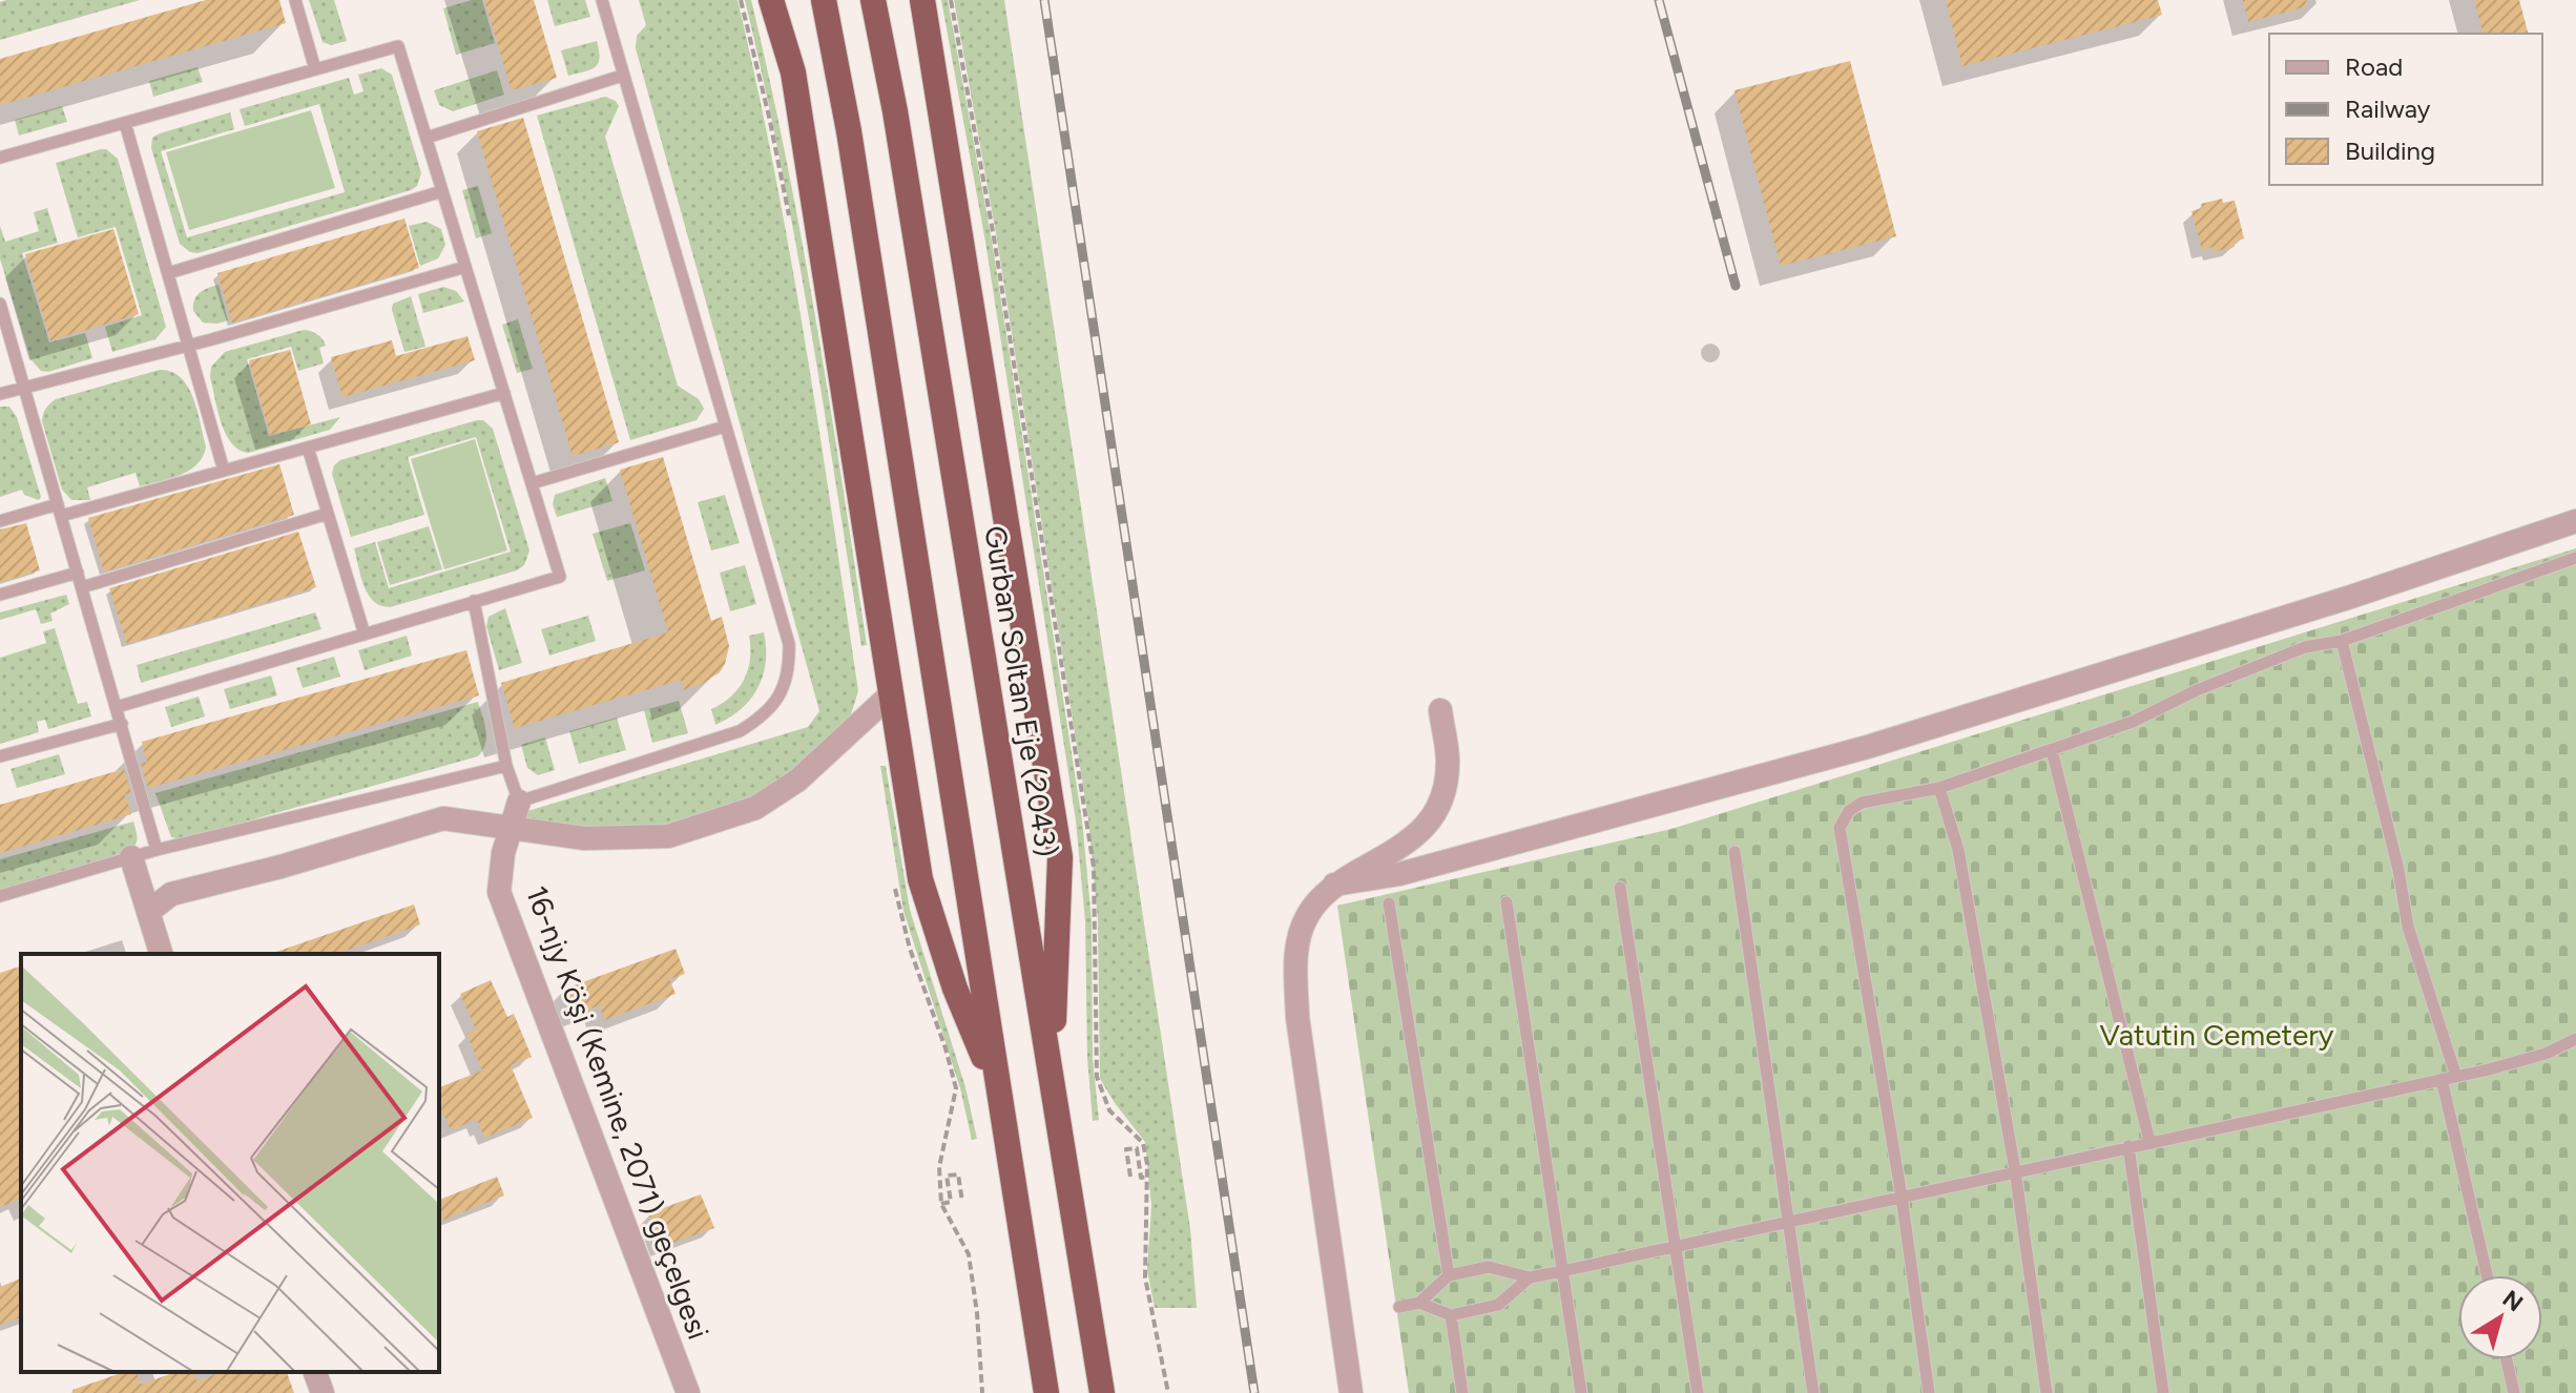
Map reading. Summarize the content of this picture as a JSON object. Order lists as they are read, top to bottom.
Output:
{
  "streets": {
    "highway": ["Gurban Soltan Eje (2043)"],
    "street": ["16-njy Köşi (Kemine, 2071) geçelgesi"]
  },
  "parks": ["Vatutin Cemetery"],
  "legend": ["Road", "Railway", "Building"],
  "north": "top right"
}
